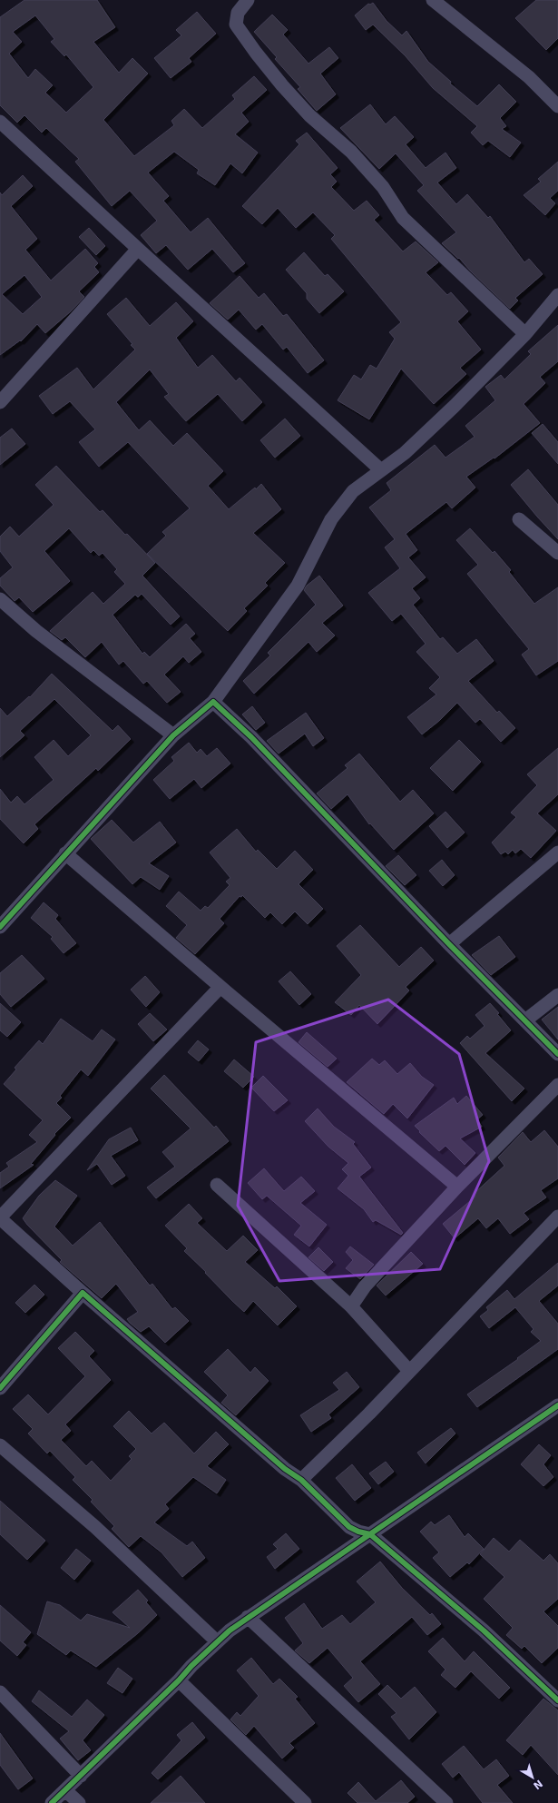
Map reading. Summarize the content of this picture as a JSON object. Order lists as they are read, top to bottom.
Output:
{
  "north": "bottom right"
}
